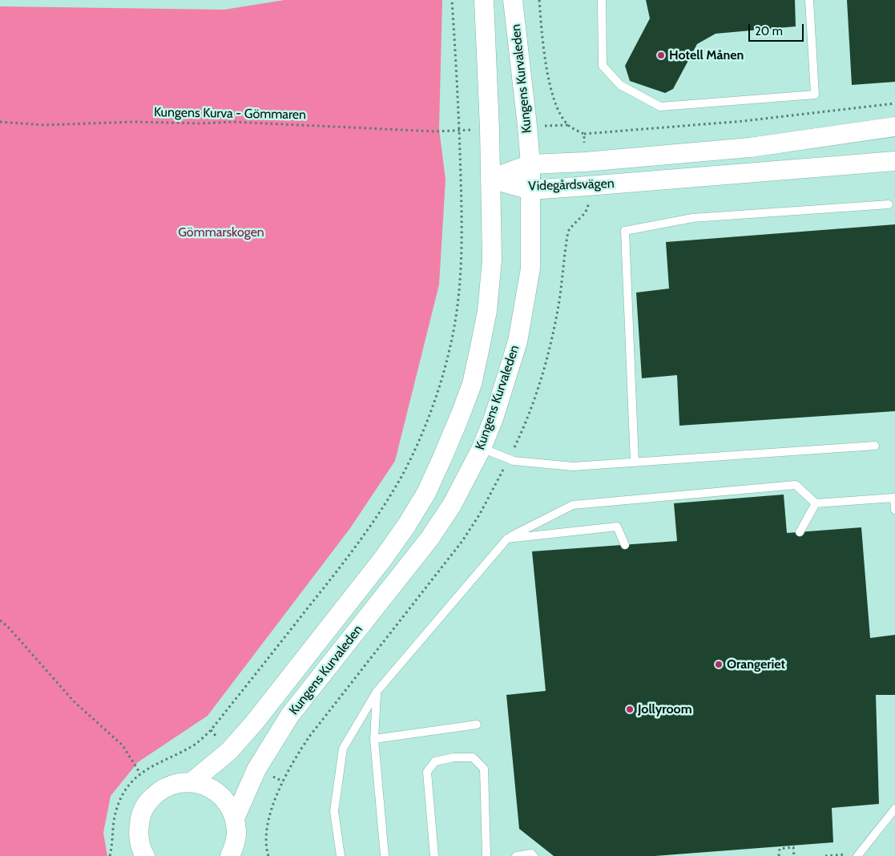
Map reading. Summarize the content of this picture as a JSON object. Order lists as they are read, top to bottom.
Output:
{
  "streets": {
    "street": ["Kungens Kurvaleden", "Videgårdsvägen"],
    "path": ["Kungens Kurva - Gömmaren"]
  },
  "crossings": [
    ["Kungens Kurvaleden", "Videgårdsvägen"]
  ],
  "parks": ["Gömmarskogen"],
  "places": ["Hotell Månen", "Orangeriet", "Jollyroom"],
  "scale_bar": "20 m"
}
